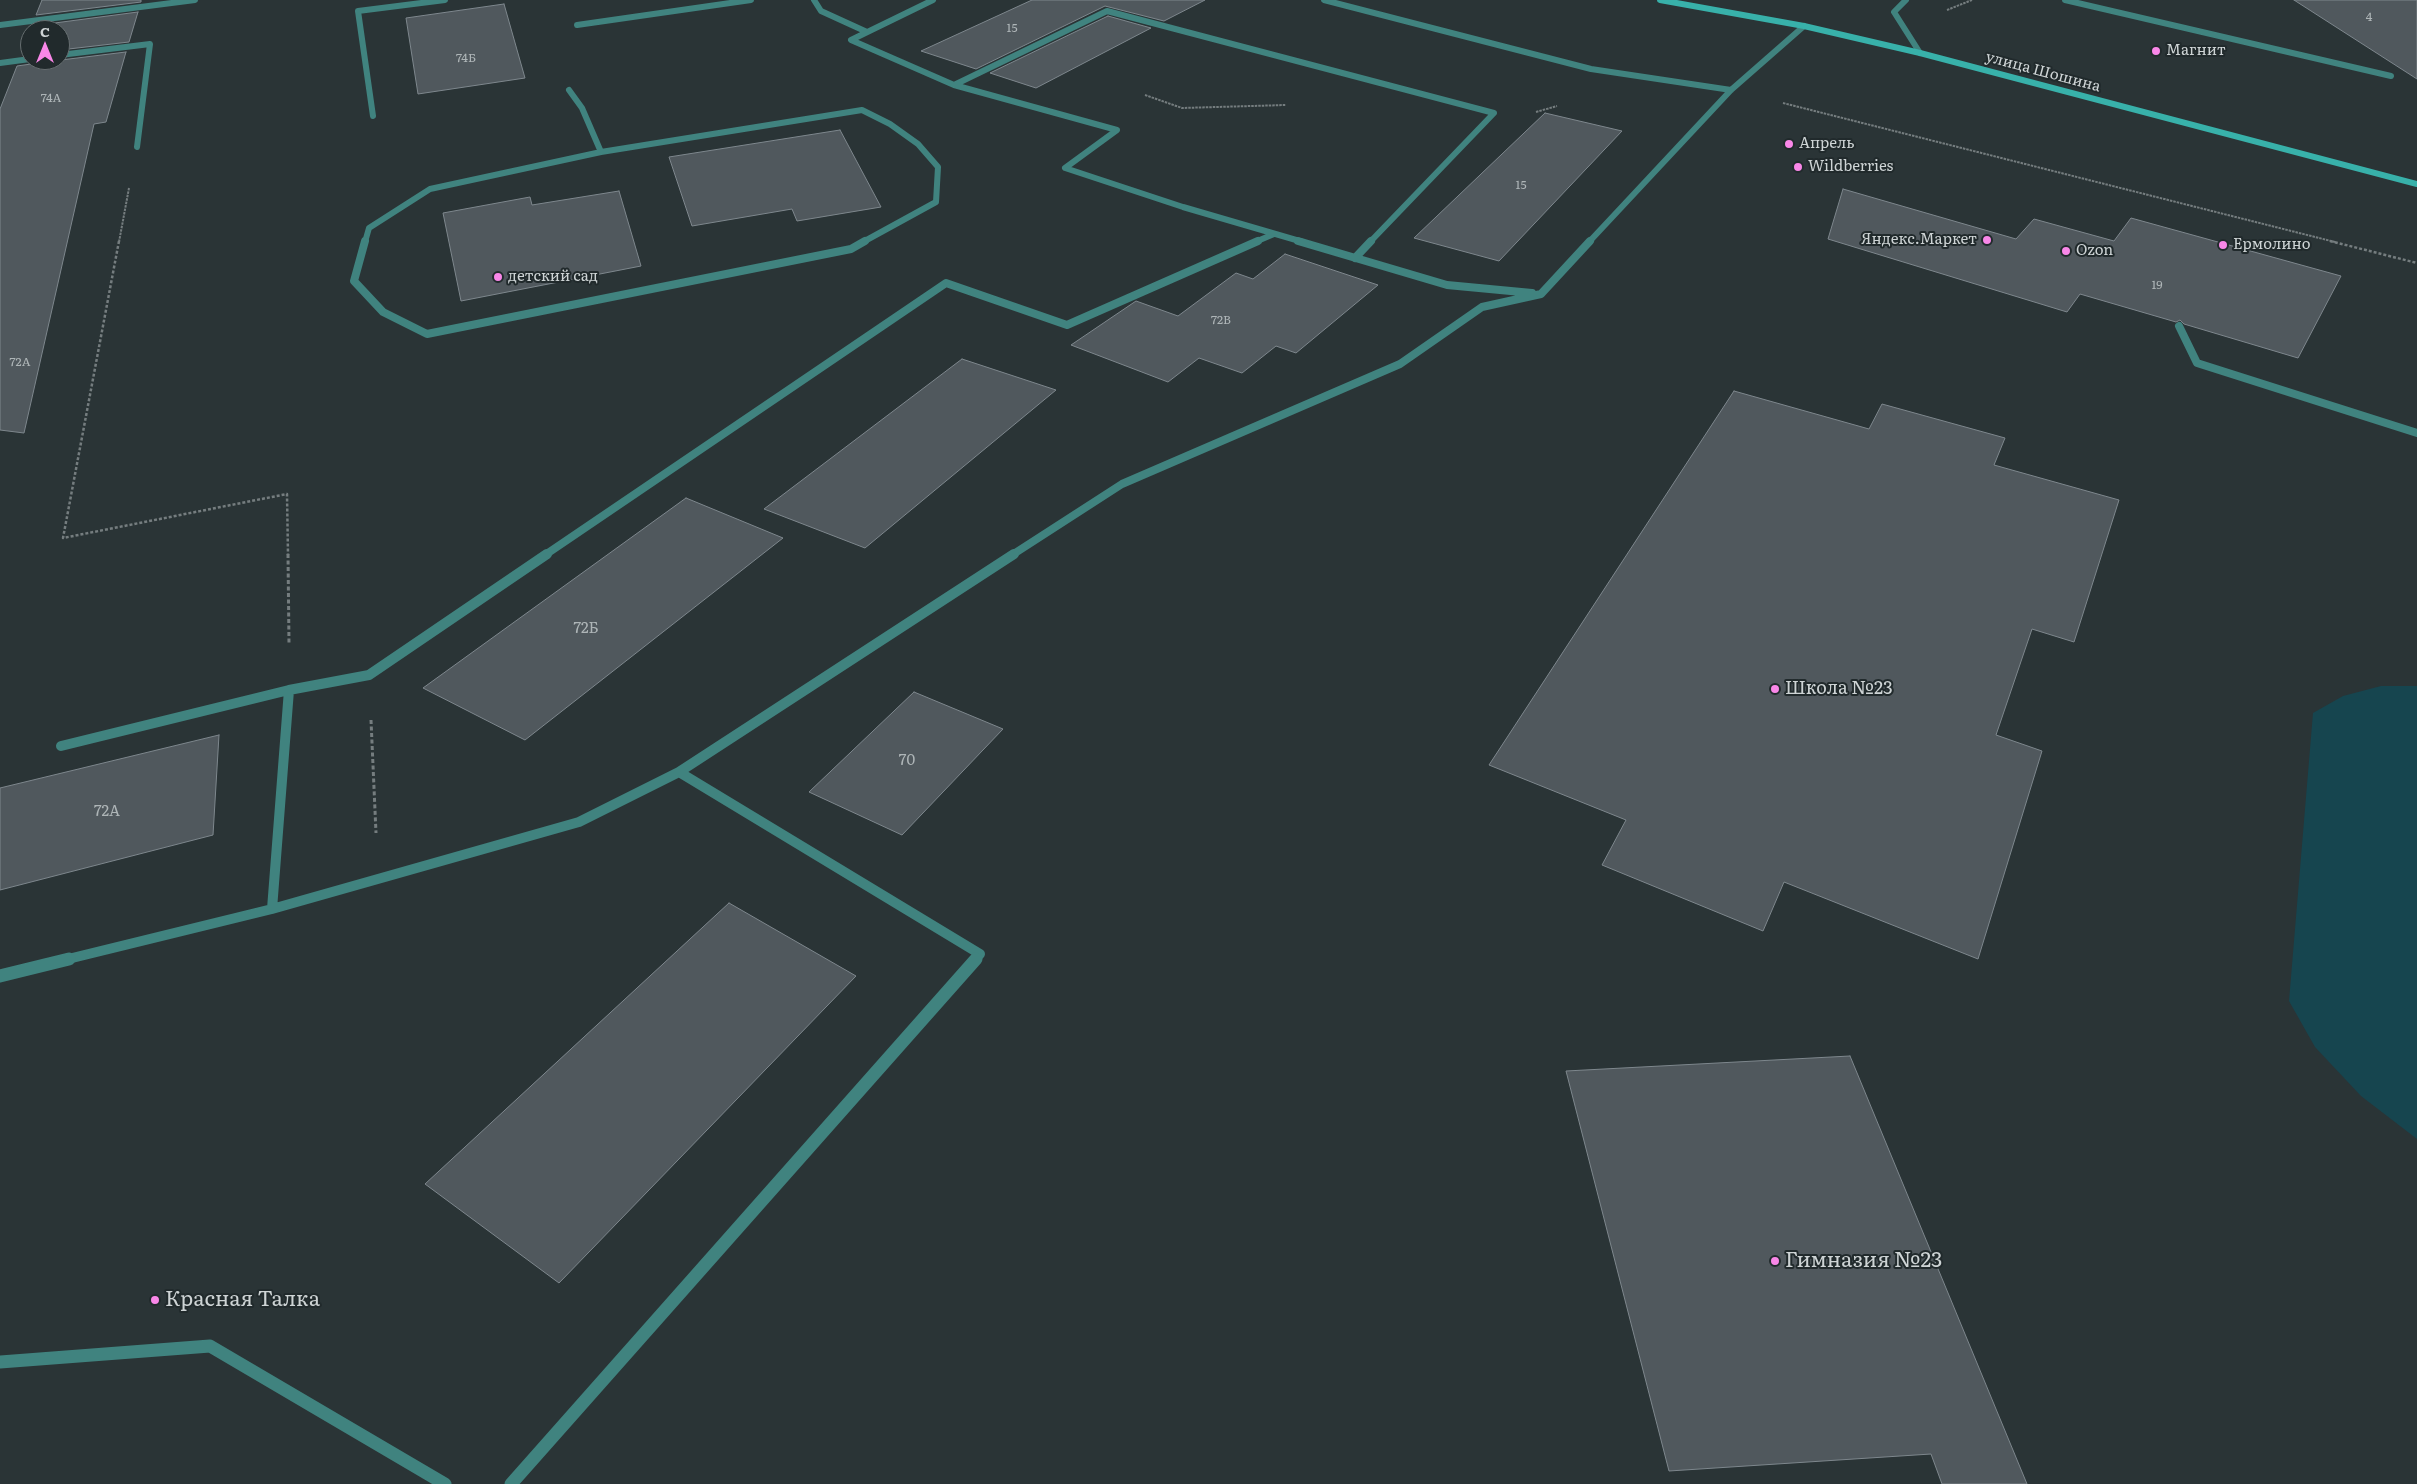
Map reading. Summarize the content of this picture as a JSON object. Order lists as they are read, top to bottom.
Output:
{
  "streets": {
    "street": ["улица Шошина"]
  },
  "places": [
    "Магнит",
    "Апрель",
    "Wildberries",
    "Яндекс.Маркет",
    "Ермолино",
    "Ozon",
    "детский сад",
    "Школа №23",
    "Гимназия №23",
    "Красная Талка"
  ],
  "house_numbers": [
    "4",
    "15",
    "74Б",
    "74А",
    "15",
    "19",
    "72В",
    "72А",
    "72Б",
    "70",
    "72А"
  ],
  "north": "top"
}
